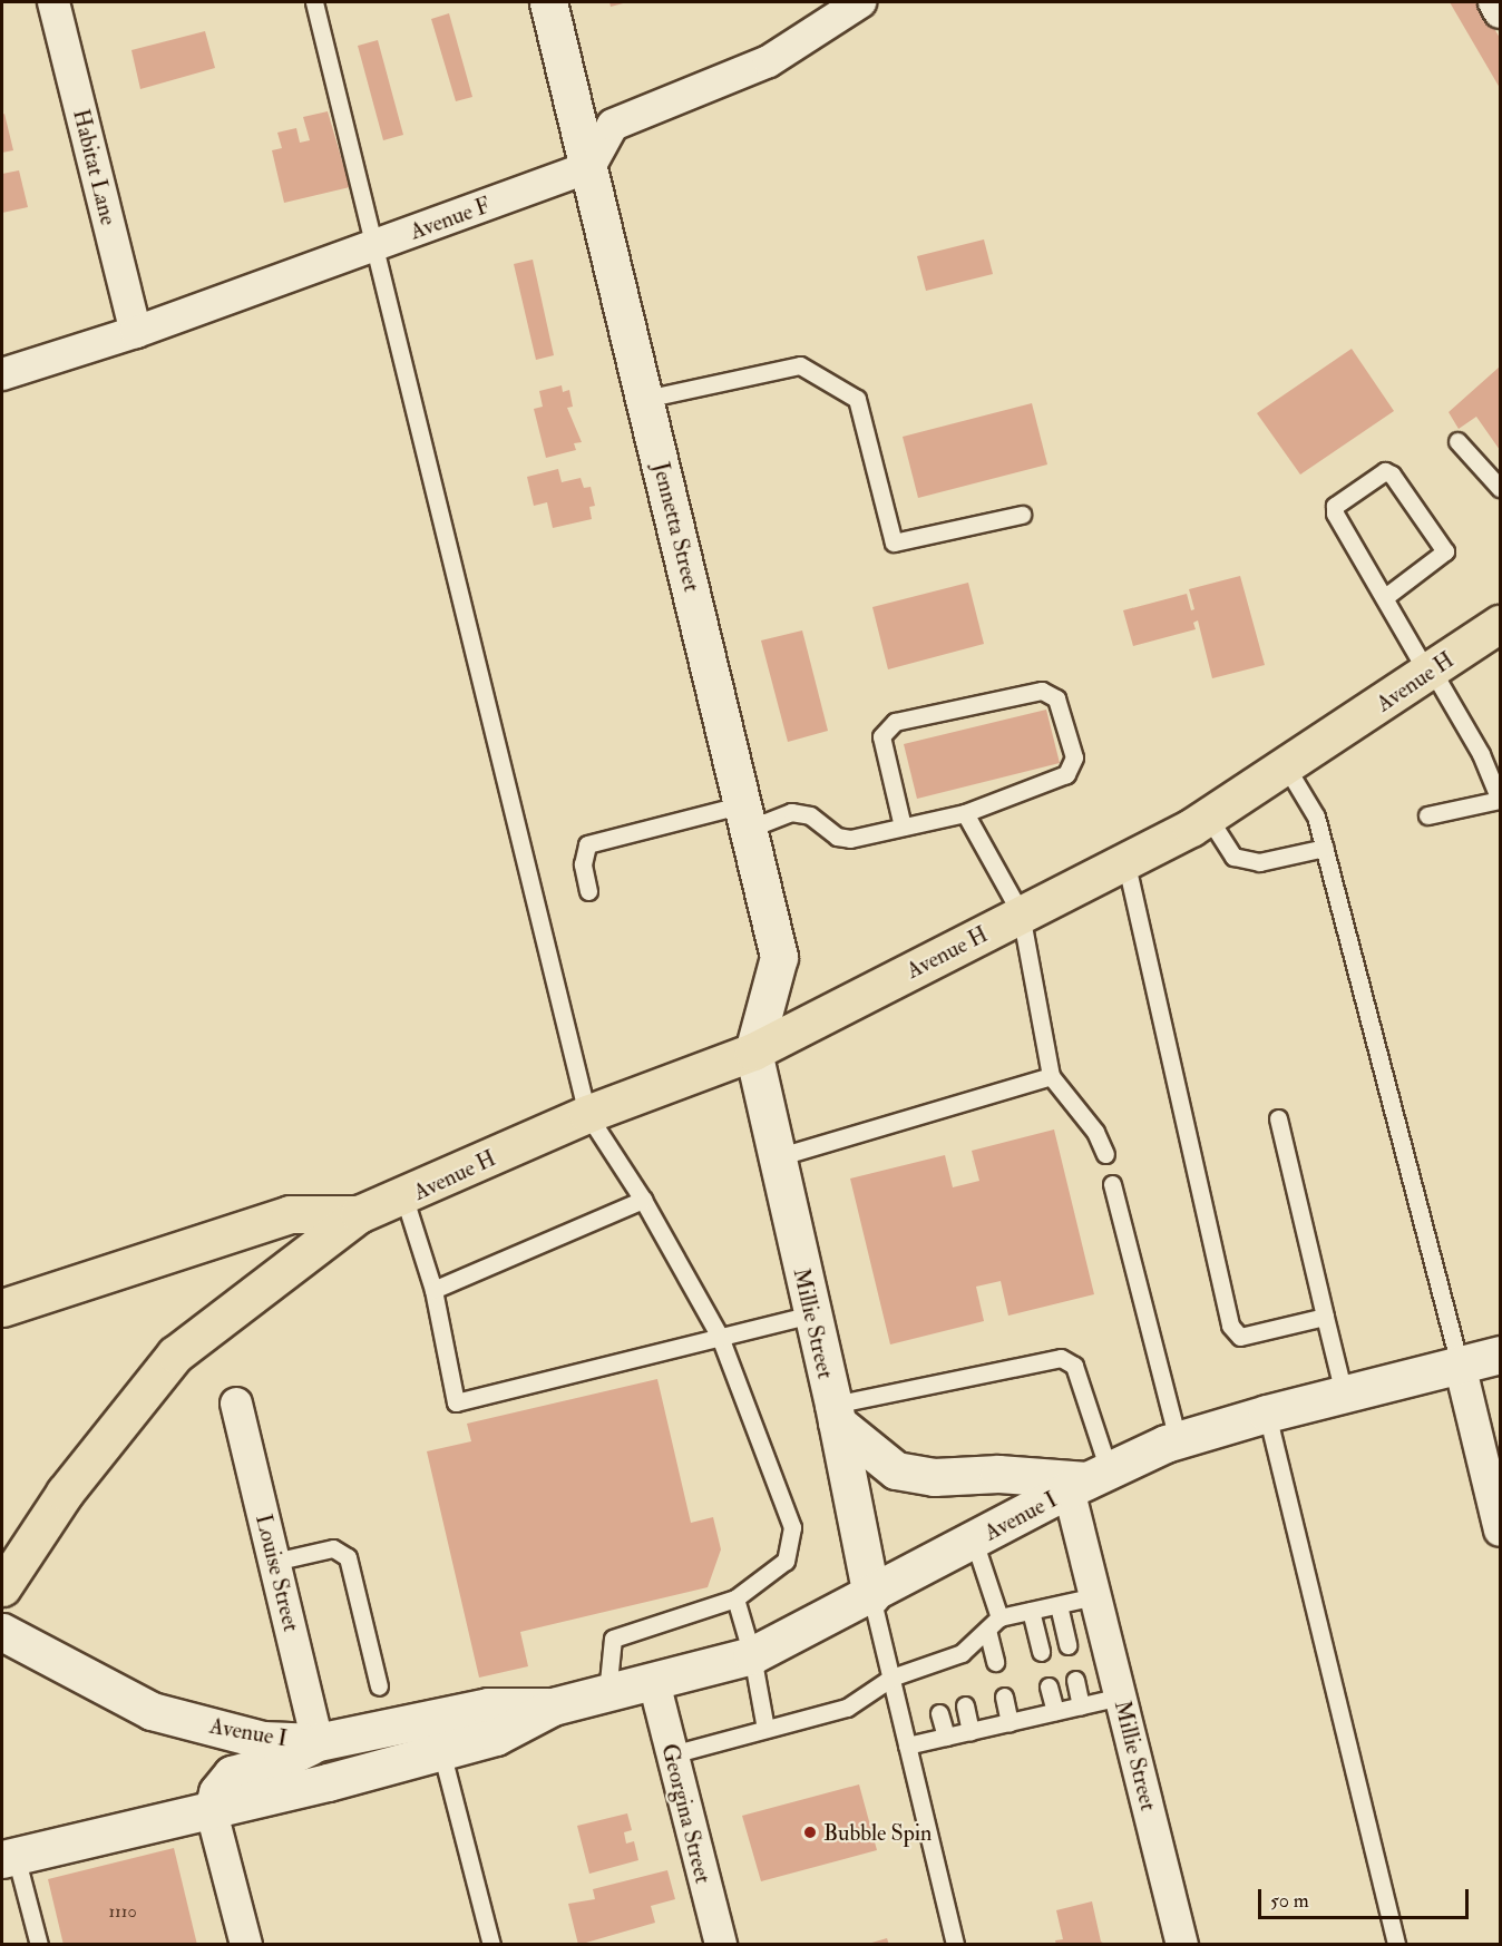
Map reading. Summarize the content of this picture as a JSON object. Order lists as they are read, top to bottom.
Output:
{
  "streets": {
    "main road": [
      "Jennetta Street",
      "Avenue H",
      "Millie Street",
      "Avenue I"
    ],
    "street": [
      "Habitat Lane",
      "Avenue F",
      "Louise Street",
      "Georgina Street"
    ]
  },
  "crossings": [
    ["Habitat Lane", "Avenue F"],
    ["Avenue F", "Jennetta Street"],
    ["Jennetta Street", "Avenue H"],
    ["Jennetta Street", "Millie Street"],
    ["Avenue H", "Millie Street"],
    ["Millie Street", "Avenue I"],
    ["Avenue I", "Louise Street"],
    ["Avenue I", "Georgina Street"]
  ],
  "places": ["Bubble Spin"],
  "house_numbers": ["1110"],
  "scale_bar": "50 m"
}
